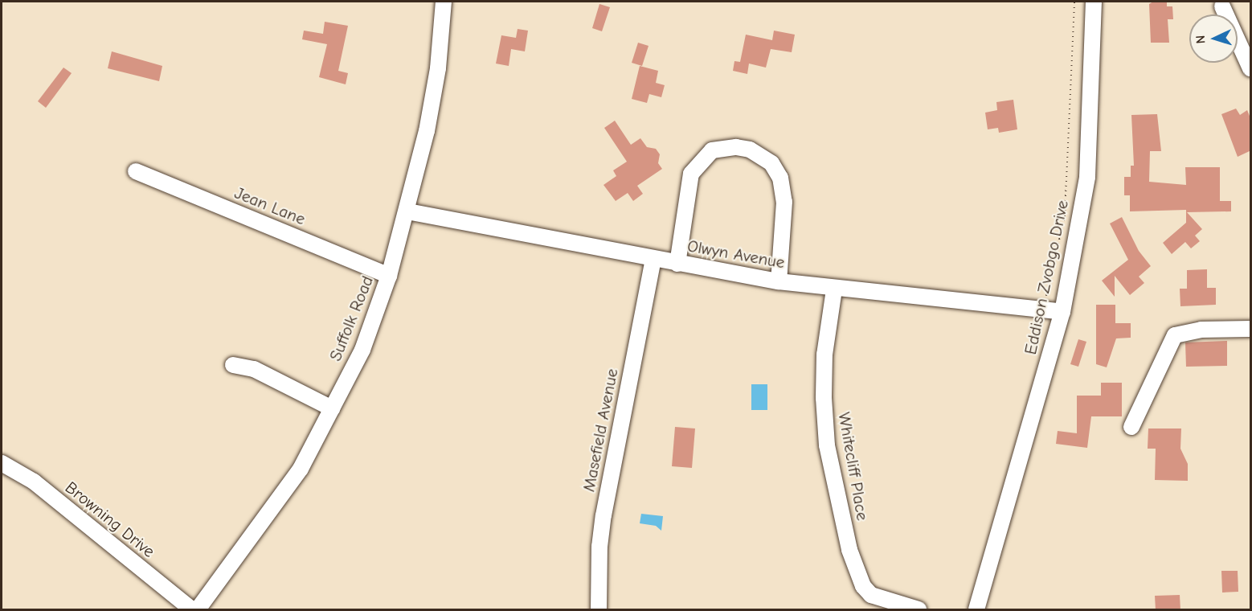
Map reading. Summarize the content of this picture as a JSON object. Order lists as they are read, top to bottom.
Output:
{
  "streets": {
    "street": [
      "Jean Lane",
      "Olwyn Avenue",
      "Eddison Zvobgo Drive",
      "Suffolk Road",
      "Masefield Avenue",
      "Whitecliff Place",
      "Browning Drive"
    ]
  },
  "crossings": [
    ["Jean Lane", "Suffolk Road"],
    ["Olwyn Avenue", "Eddison Zvobgo Drive"],
    ["Olwyn Avenue", "Suffolk Road"],
    ["Olwyn Avenue", "Masefield Avenue"],
    ["Olwyn Avenue", "Whitecliff Place"]
  ],
  "north": "left"
}
